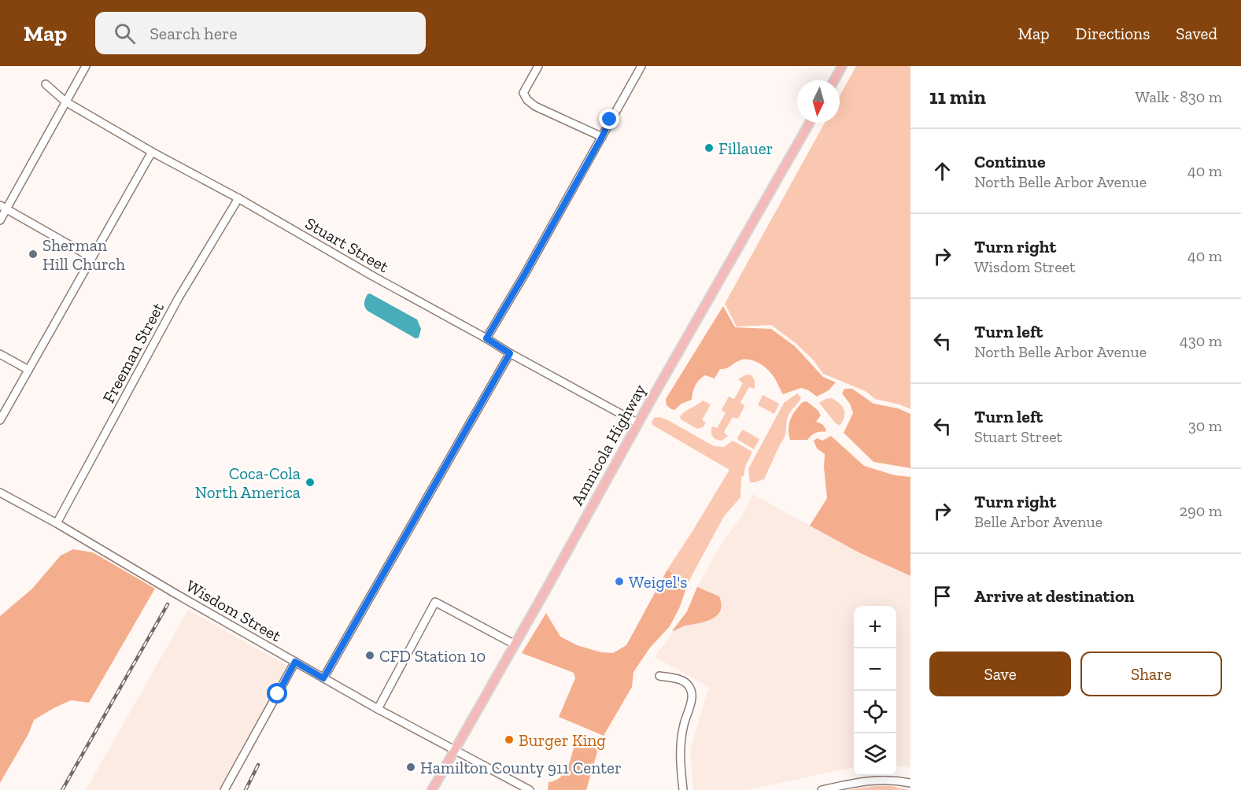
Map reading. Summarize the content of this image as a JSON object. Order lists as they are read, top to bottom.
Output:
{
  "streets": {
    "main road": ["Amnicola Highway"],
    "street": ["Stuart Street", "Freeman Street", "Wisdom Street"]
  },
  "crossings": [
    ["Stuart Street", "Freeman Street"],
    ["Stuart Street", "Amnicola Highway"],
    ["Freeman Street", "Wisdom Street"],
    ["Amnicola Highway", "Wisdom Street"]
  ],
  "places": [
    "Fillauer",
    "Sherman Hill Church",
    "Coca-Cola North America",
    "Weigel's",
    "CFD Station 10",
    "Burger King",
    "Hamilton County 911 Center"
  ],
  "north": "bottom",
  "page": {
    "header": "Map",
    "search": "Search here",
    "nav": ["Map", "Directions", "Saved"],
    "heading": ["11 min", "Walk · 830 m"],
    "list": [
      ["Continue", "North Belle Arbor Avenue", "40 m"],
      ["Turn right", "Wisdom Street", "40 m"],
      ["Turn left", "North Belle Arbor Avenue", "430 m"],
      ["Turn left", "Stuart Street", "30 m"],
      ["Turn right", "Belle Arbor Avenue", "290 m"],
      "Arrive at destination"
    ],
    "map_buttons": ["+", "−"],
    "buttons": ["Save", "Share"]
  }
}
